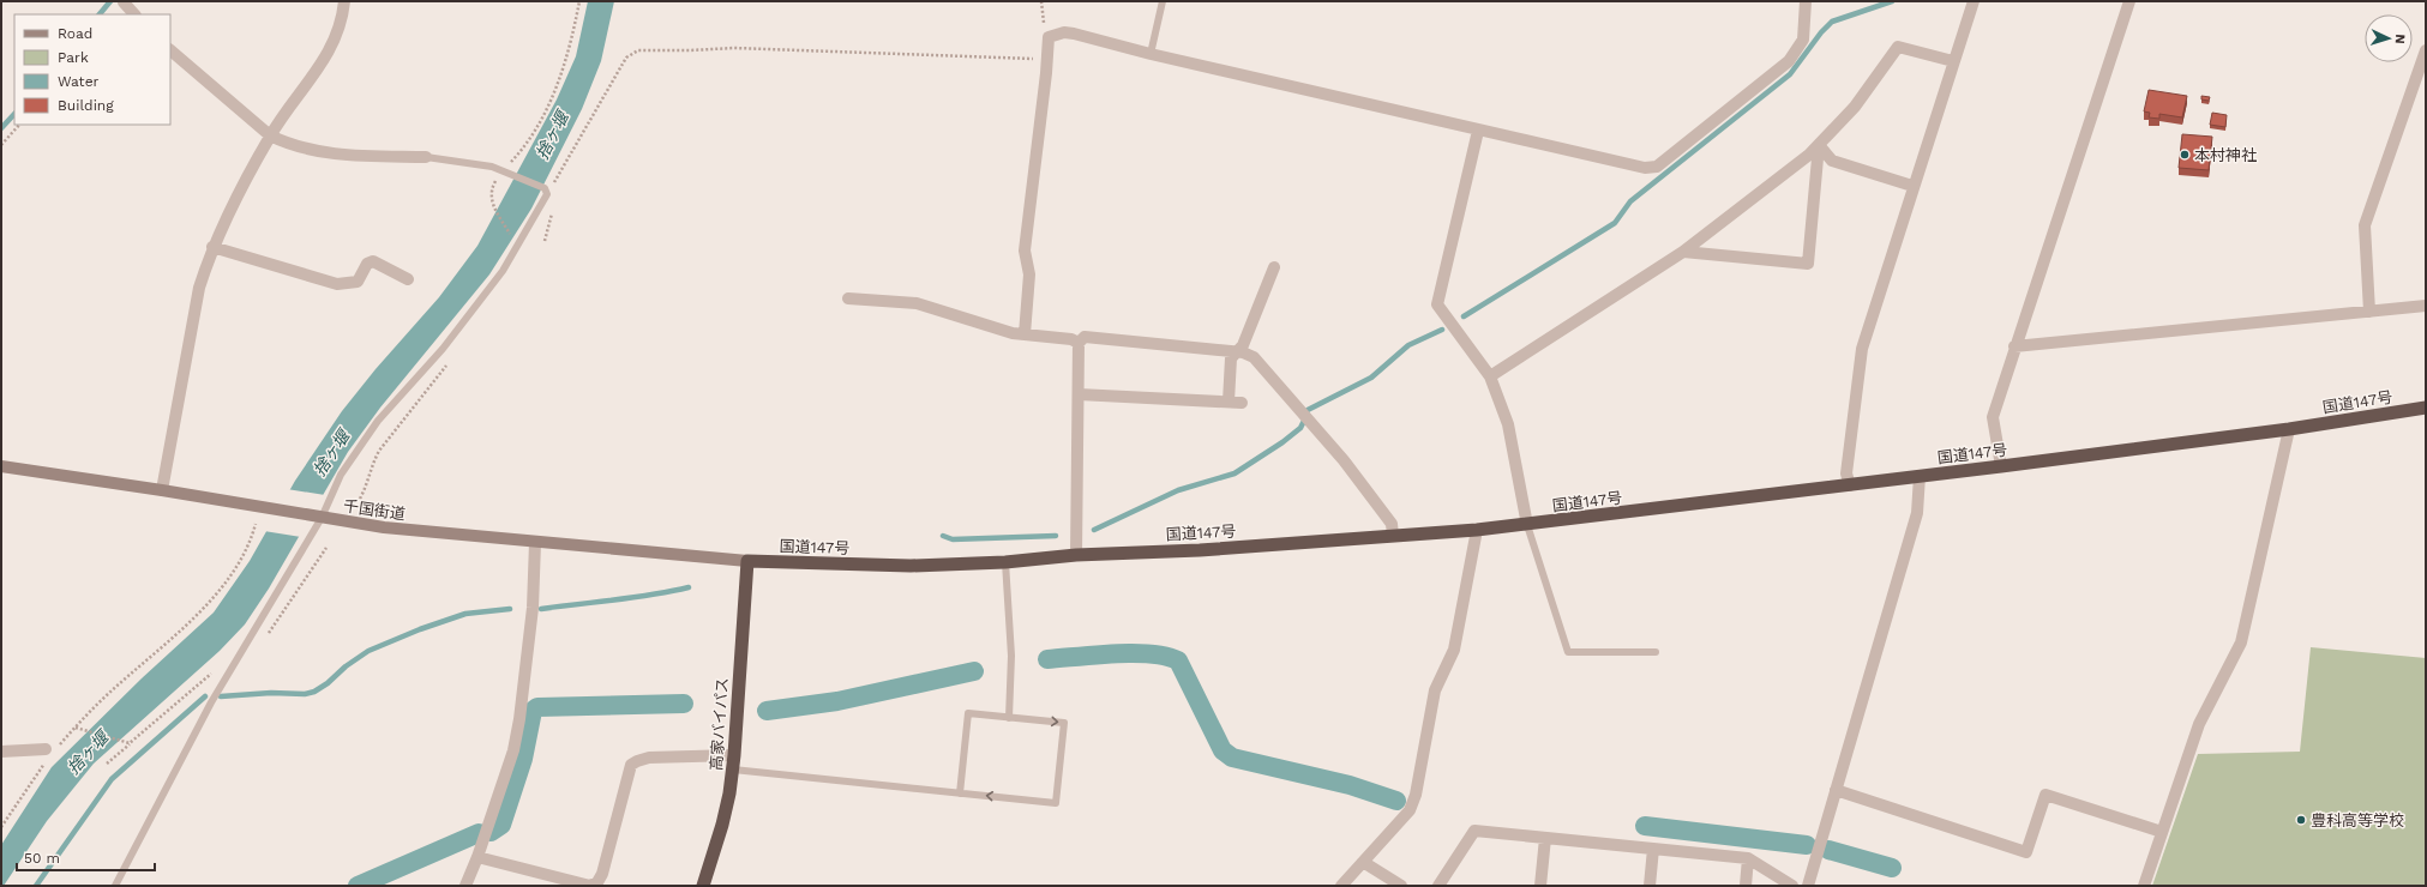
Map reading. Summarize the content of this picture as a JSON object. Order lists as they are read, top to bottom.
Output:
{
  "streets": {
    "highway": ["国道147号", "高家バイパス"],
    "main road": ["千国街道"]
  },
  "crossings": [
    ["国道147号", "千国街道"],
    ["国道147号", "高家バイパス"],
    ["千国街道", "高家バイパス"]
  ],
  "water": ["捨ヶ堰"],
  "places": ["本村神社", "豊科高等学校"],
  "legend": [
    "Road",
    "Park",
    "Water",
    "Building"
  ],
  "scale_bar": "50 m",
  "north": "right"
}
